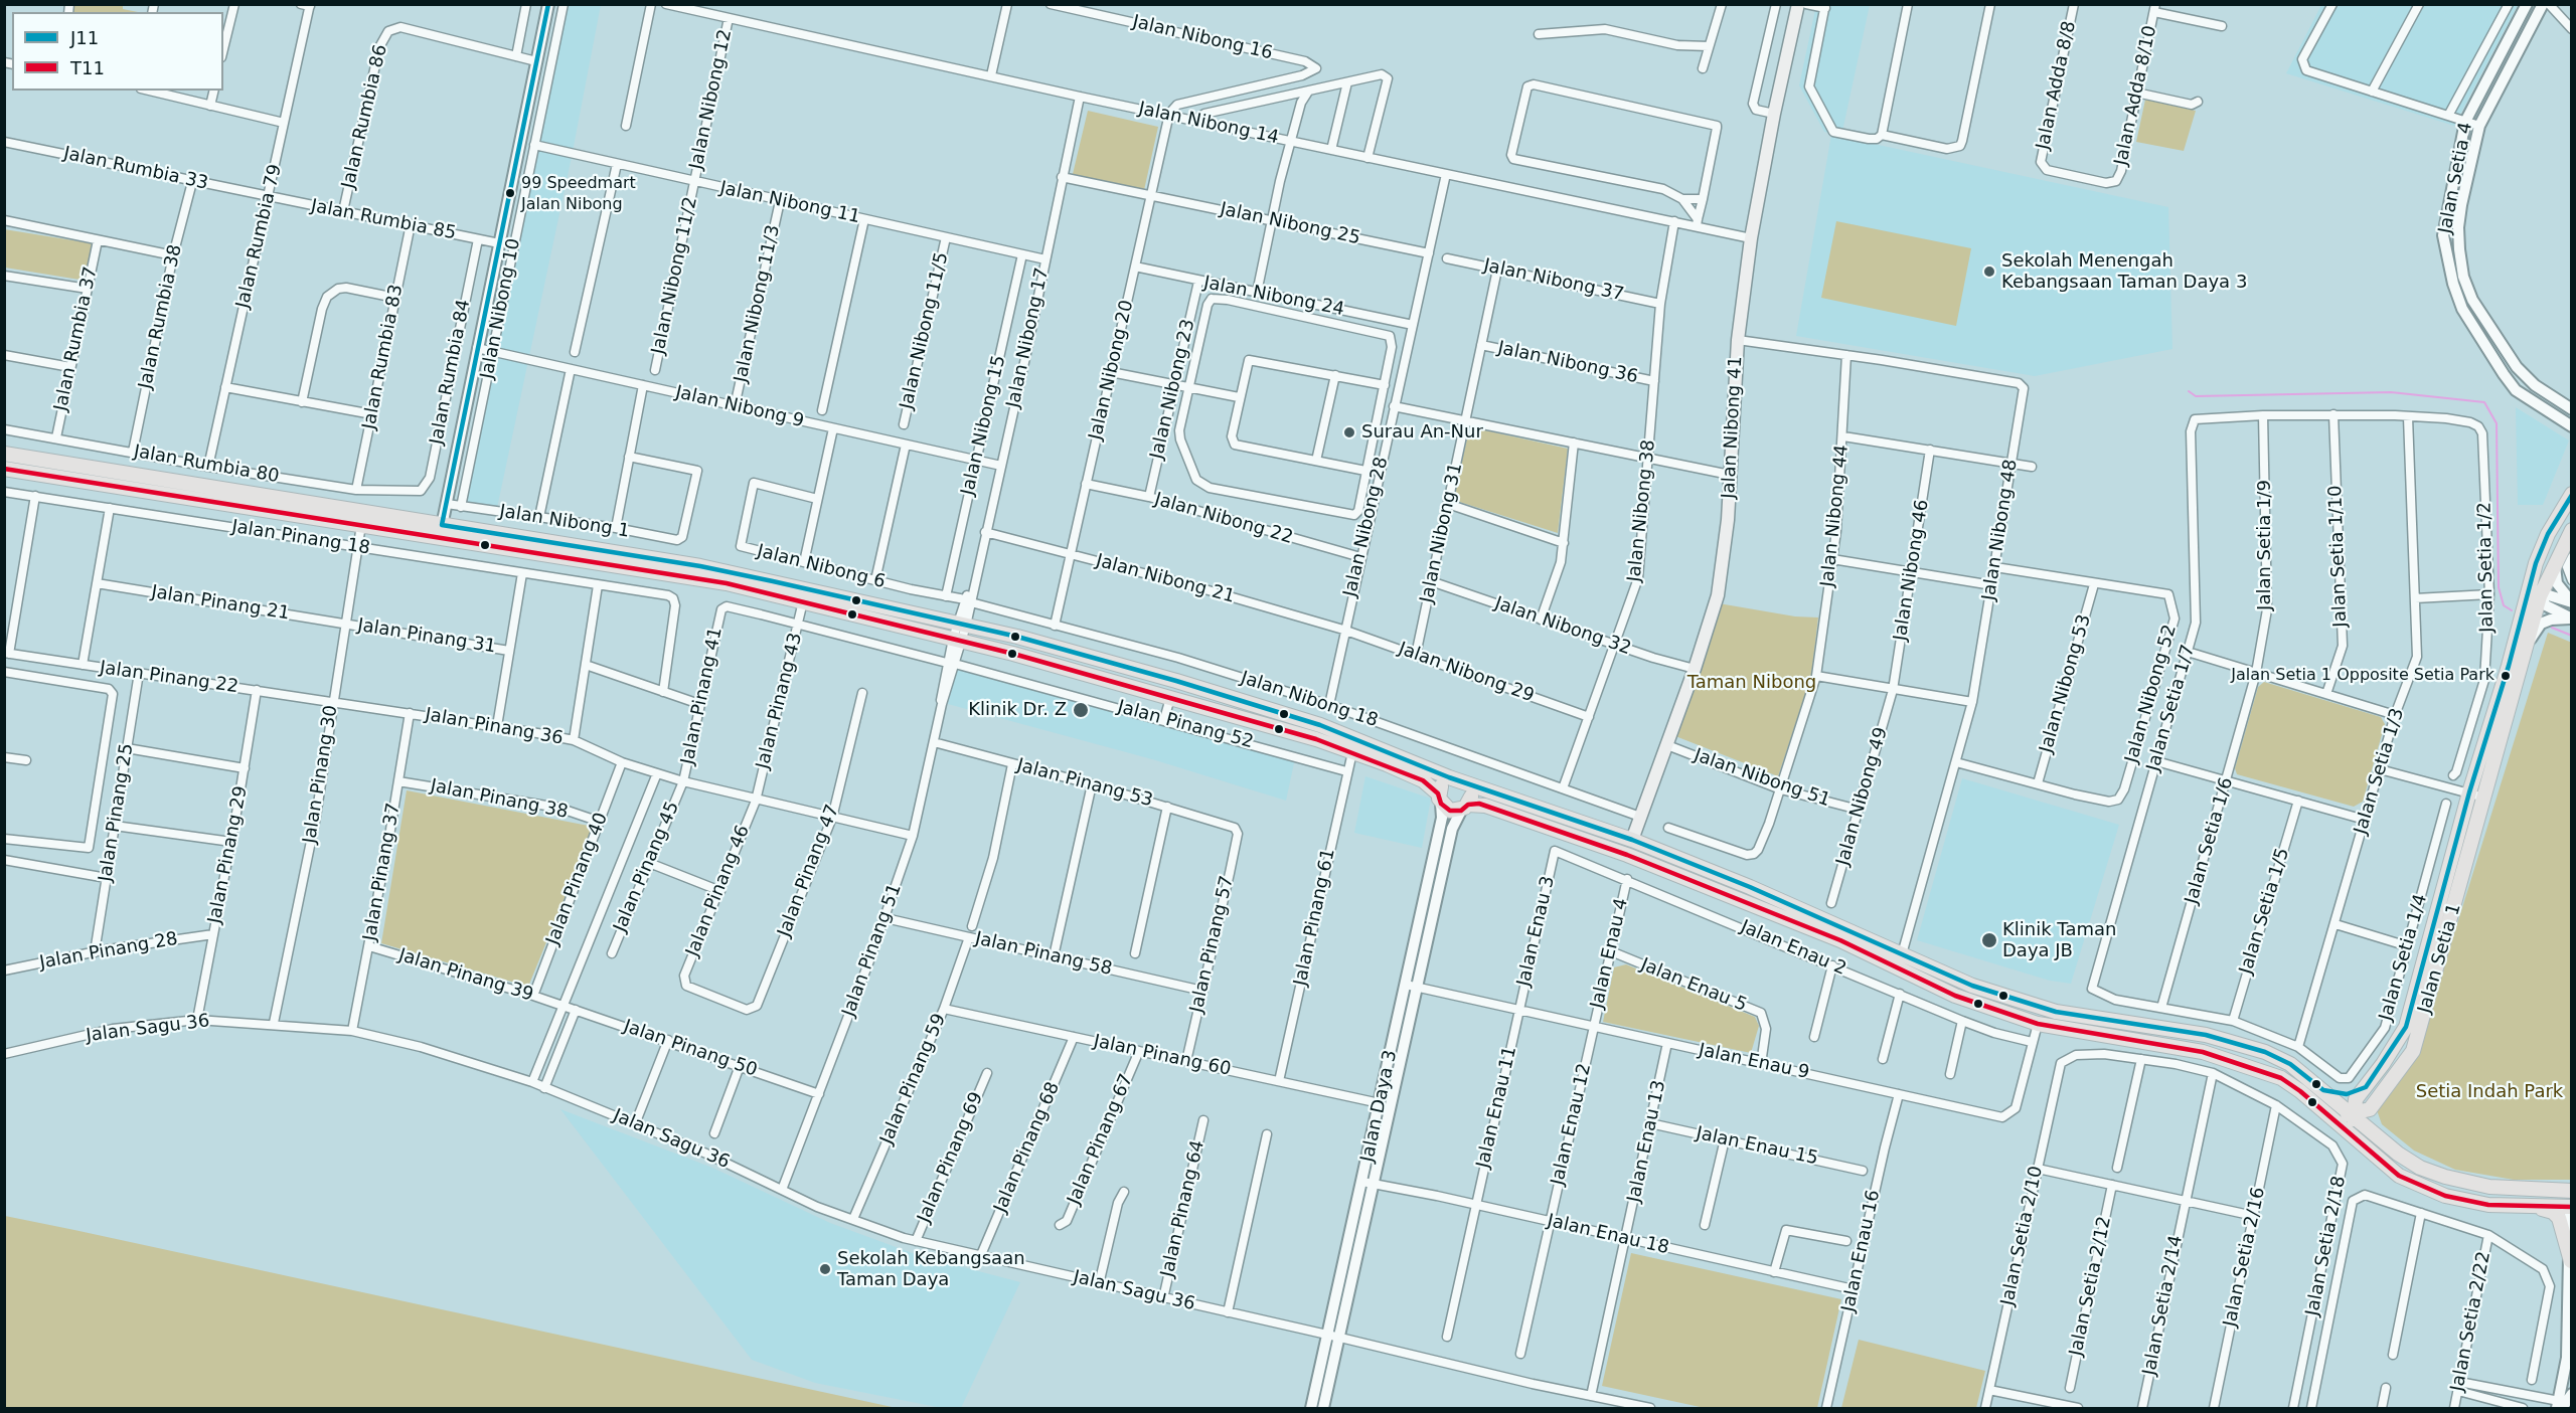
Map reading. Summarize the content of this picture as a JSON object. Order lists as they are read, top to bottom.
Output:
{
  "streets": {
    "main road": ["Jalan Nibong 41", "Jalan Setia 1"],
    "street": [
      "Jalan Nibong 16",
      "Jalan Adda 8/8",
      "Jalan Adda 8/10",
      "Jalan Nibong 12",
      "Jalan Rumbia 86",
      "Jalan Nibong 14",
      "Jalan Rumbia 33",
      "Jalan Setia 4",
      "Jalan Nibong 11",
      "Jalan Rumbia 85",
      "Jalan Nibong 25",
      "Jalan Rumbia 79",
      "Jalan Nibong 11/2",
      "Jalan Nibong 37",
      "Jalan Nibong 24",
      "Jalan Nibong 11/3",
      "Jalan Nibong 10",
      "Jalan Rumbia 38",
      "Jalan Nibong 11/5",
      "Jalan Nibong 17",
      "Jalan Rumbia 37",
      "Jalan Rumbia 83",
      "Jalan Nibong 36",
      "Jalan Nibong 20",
      "Jalan Rumbia 84",
      "Jalan Nibong 23",
      "Jalan Nibong 9",
      "Jalan Nibong 15",
      "Jalan Rumbia 80",
      "Jalan Nibong 38",
      "Jalan Nibong 44",
      "Jalan Nibong 22",
      "Jalan Nibong 1",
      "Jalan Nibong 28",
      "Jalan Nibong 48",
      "Jalan Nibong 31",
      "Jalan Pinang 18",
      "Jalan Setia 1/9",
      "Jalan Setia 1/10",
      "Jalan Nibong 6",
      "Jalan Setia 1/2",
      "Jalan Nibong 46",
      "Jalan Nibong 21",
      "Jalan Pinang 21",
      "Jalan Nibong 32",
      "Jalan Pinang 31",
      "Jalan Nibong 29",
      "Jalan Pinang 22",
      "Jalan Nibong 53",
      "Jalan Nibong 52",
      "Jalan Pinang 41",
      "Jalan Nibong 18",
      "Jalan Pinang 43",
      "Jalan Setia 1/7",
      "Jalan Pinang 52",
      "Jalan Pinang 36",
      "Jalan Setia 1/3",
      "Jalan Pinang 30",
      "Jalan Nibong 51",
      "Jalan Pinang 53",
      "Jalan Nibong 49",
      "Jalan Pinang 38",
      "Jalan Pinang 25",
      "Jalan Setia 1/6",
      "Jalan Pinang 29",
      "Jalan Pinang 45",
      "Jalan Pinang 47",
      "Jalan Pinang 37",
      "Jalan Pinang 40",
      "Jalan Pinang 46",
      "Jalan Setia 1/5",
      "Jalan Pinang 61",
      "Jalan Enau 3",
      "Jalan Pinang 57",
      "Jalan Enau 2",
      "Jalan Pinang 51",
      "Jalan Pinang 28",
      "Jalan Enau 4",
      "Jalan Pinang 58",
      "Jalan Setia 1/4",
      "Jalan Pinang 39",
      "Jalan Enau 5",
      "Jalan Sagu 36",
      "Jalan Pinang 50",
      "Jalan Pinang 60",
      "Jalan Enau 9",
      "Jalan Pinang 59",
      "Jalan Daya 3",
      "Jalan Enau 11",
      "Jalan Enau 12",
      "Jalan Pinang 67",
      "Jalan Enau 13",
      "Jalan Enau 15",
      "Jalan Pinang 68",
      "Jalan Pinang 69",
      "Jalan Pinang 64",
      "Jalan Enau 18",
      "Jalan Setia 2/10",
      "Jalan Setia 2/18",
      "Jalan Enau 16",
      "Jalan Setia 2/16",
      "Jalan Setia 2/12",
      "Jalan Setia 2/14",
      "Jalan Setia 2/22"
    ]
  },
  "crossings": [
    ["Jalan Nibong 16", "Jalan Nibong 14"],
    ["Jalan Nibong 16", "Jalan Nibong 20"],
    ["Jalan Adda 8/8", "Jalan Adda 8/10"],
    ["Jalan Nibong 12", "Jalan Nibong 14"],
    ["Jalan Nibong 12", "Jalan Nibong 11"],
    ["Jalan Nibong 12", "Jalan Nibong 11/2"],
    ["Jalan Rumbia 86", "Jalan Rumbia 85"],
    ["Jalan Nibong 14", "Jalan Nibong 17"],
    ["Jalan Nibong 14", "Jalan Nibong 20"],
    ["Jalan Nibong 14", "Jalan Nibong 41"],
    ["Jalan Nibong 14", "Jalan Nibong 38"],
    ["Jalan Nibong 14", "Jalan Nibong 28"],
    ["Jalan Rumbia 33", "Jalan Rumbia 85"],
    ["Jalan Rumbia 33", "Jalan Rumbia 79"],
    ["Jalan Rumbia 33", "Jalan Rumbia 38"],
    ["Jalan Nibong 11", "Jalan Nibong 11/2"],
    ["Jalan Nibong 11", "Jalan Nibong 11/3"],
    ["Jalan Nibong 11", "Jalan Nibong 10"],
    ["Jalan Nibong 11", "Jalan Nibong 11/5"],
    ["Jalan Nibong 11", "Jalan Nibong 17"],
    ["Jalan Nibong 11", "Jalan Nibong 15"],
    ["Jalan Rumbia 85", "Jalan Rumbia 79"],
    ["Jalan Rumbia 85", "Jalan Rumbia 83"],
    ["Jalan Rumbia 85", "Jalan Rumbia 84"],
    ["Jalan Nibong 25", "Jalan Nibong 17"],
    ["Jalan Nibong 25", "Jalan Nibong 20"],
    ["Jalan Nibong 25", "Jalan Nibong 28"],
    ["Jalan Rumbia 79", "Jalan Rumbia 80"],
    ["Jalan Nibong 37", "Jalan Nibong 38"],
    ["Jalan Nibong 37", "Jalan Nibong 31"],
    ["Jalan Nibong 24", "Jalan Nibong 20"],
    ["Jalan Nibong 24", "Jalan Nibong 23"],
    ["Jalan Nibong 24", "Jalan Nibong 28"],
    ["Jalan Nibong 11/3", "Jalan Nibong 9"],
    ["Jalan Nibong 10", "Jalan Nibong 9"],
    ["Jalan Nibong 10", "Jalan Nibong 1"],
    ["Jalan Rumbia 38", "Jalan Rumbia 80"],
    ["Jalan Nibong 17", "Jalan Nibong 9"],
    ["Jalan Nibong 17", "Jalan Nibong 6"],
    ["Jalan Nibong 17", "Jalan Nibong 21"],
    ["Jalan Nibong 17", "Jalan Nibong 18"],
    ["Jalan Nibong 17", "Jalan Pinang 51"],
    ["Jalan Rumbia 37", "Jalan Rumbia 80"],
    ["Jalan Rumbia 83", "Jalan Rumbia 80"],
    ["Jalan Nibong 36", "Jalan Nibong 38"],
    ["Jalan Nibong 36", "Jalan Nibong 31"],
    ["Jalan Nibong 20", "Jalan Nibong 22"],
    ["Jalan Nibong 20", "Jalan Nibong 21"],
    ["Jalan Nibong 20", "Jalan Nibong 18"],
    ["Jalan Rumbia 84", "Jalan Rumbia 80"],
    ["Jalan Nibong 23", "Jalan Nibong 22"],
    ["Jalan Nibong 9", "Jalan Nibong 15"],
    ["Jalan Nibong 15", "Jalan Nibong 6"],
    ["Jalan Nibong 41", "Jalan Nibong 48"],
    ["Jalan Nibong 41", "Jalan Nibong 32"],
    ["Jalan Nibong 41", "Jalan Nibong 18"],
    ["Jalan Nibong 41", "Jalan Nibong 51"],
    ["Jalan Nibong 38", "Jalan Nibong 32"],
    ["Jalan Nibong 38", "Jalan Nibong 29"],
    ["Jalan Nibong 38", "Jalan Nibong 18"],
    ["Jalan Nibong 44", "Jalan Nibong 48"],
    ["Jalan Nibong 44", "Jalan Nibong 51"],
    ["Jalan Nibong 22", "Jalan Nibong 28"],
    ["Jalan Nibong 28", "Jalan Nibong 21"],
    ["Jalan Nibong 28", "Jalan Nibong 29"],
    ["Jalan Nibong 28", "Jalan Nibong 18"],
    ["Jalan Nibong 48", "Jalan Nibong 52"],
    ["Jalan Nibong 31", "Jalan Nibong 32"],
    ["Jalan Nibong 31", "Jalan Nibong 29"],
    ["Jalan Pinang 18", "Jalan Pinang 30"],
    ["Jalan Setia 1/9", "Jalan Setia 1/7"],
    ["Jalan Setia 1/9", "Jalan Setia 1/6"],
    ["Jalan Setia 1/10", "Jalan Setia 1/7"],
    ["Jalan Nibong 6", "Jalan Nibong 18"],
    ["Jalan Nibong 6", "Jalan Pinang 51"],
    ["Jalan Setia 1/2", "Jalan Setia 1/7"],
    ["Jalan Setia 1/2", "Jalan Setia 1/3"],
    ["Jalan Nibong 46", "Jalan Nibong 49"],
    ["Jalan Nibong 21", "Jalan Nibong 29"],
    ["Jalan Pinang 21", "Jalan Pinang 31"],
    ["Jalan Pinang 21", "Jalan Pinang 30"],
    ["Jalan Pinang 31", "Jalan Pinang 30"],
    ["Jalan Pinang 22", "Jalan Pinang 36"],
    ["Jalan Pinang 22", "Jalan Pinang 30"],
    ["Jalan Pinang 22", "Jalan Pinang 25"],
    ["Jalan Pinang 22", "Jalan Pinang 29"],
    ["Jalan Nibong 53", "Jalan Nibong 52"],
    ["Jalan Pinang 41", "Jalan Pinang 43"],
    ["Jalan Pinang 41", "Jalan Pinang 52"],
    ["Jalan Pinang 41", "Jalan Pinang 36"],
    ["Jalan Pinang 41", "Jalan Pinang 45"],
    ["Jalan Nibong 18", "Jalan Pinang 51"],
    ["Jalan Pinang 43", "Jalan Pinang 52"],
    ["Jalan Pinang 43", "Jalan Pinang 36"],
    ["Jalan Pinang 43", "Jalan Pinang 46"],
    ["Jalan Setia 1/7", "Jalan Setia 1/3"],
    ["Jalan Setia 1/7", "Jalan Setia 1/6"],
    ["Jalan Setia 1/7", "Jalan Setia 1/5"],
    ["Jalan Setia 1/7", "Jalan Setia 1/4"],
    ["Jalan Pinang 52", "Jalan Pinang 61"],
    ["Jalan Pinang 52", "Jalan Pinang 51"],
    ["Jalan Pinang 36", "Jalan Pinang 30"],
    ["Jalan Pinang 36", "Jalan Pinang 45"],
    ["Jalan Pinang 36", "Jalan Pinang 47"],
    ["Jalan Pinang 36", "Jalan Pinang 37"],
    ["Jalan Pinang 36", "Jalan Pinang 40"],
    ["Jalan Pinang 36", "Jalan Pinang 46"],
    ["Jalan Pinang 36", "Jalan Pinang 51"],
    ["Jalan Setia 1/3", "Jalan Setia 1/4"],
    ["Jalan Pinang 30", "Jalan Sagu 36"],
    ["Jalan Nibong 51", "Jalan Nibong 49"],
    ["Jalan Pinang 53", "Jalan Pinang 57"],
    ["Jalan Pinang 53", "Jalan Pinang 51"],
    ["Jalan Pinang 38", "Jalan Pinang 37"],
    ["Jalan Pinang 38", "Jalan Pinang 40"],
    ["Jalan Pinang 25", "Jalan Pinang 28"],
    ["Jalan Pinang 29", "Jalan Pinang 28"],
    ["Jalan Pinang 29", "Jalan Sagu 36"],
    ["Jalan Pinang 47", "Jalan Pinang 46"],
    ["Jalan Pinang 37", "Jalan Pinang 39"],
    ["Jalan Pinang 37", "Jalan Sagu 36"],
    ["Jalan Pinang 40", "Jalan Pinang 39"],
    ["Jalan Pinang 61", "Jalan Pinang 60"],
    ["Jalan Enau 3", "Jalan Enau 2"],
    ["Jalan Enau 3", "Jalan Enau 9"],
    ["Jalan Enau 3", "Jalan Enau 11"],
    ["Jalan Pinang 57", "Jalan Pinang 58"],
    ["Jalan Pinang 57", "Jalan Pinang 60"],
    ["Jalan Enau 2", "Jalan Enau 4"],
    ["Jalan Enau 2", "Jalan Enau 9"],
    ["Jalan Pinang 51", "Jalan Pinang 58"],
    ["Jalan Pinang 51", "Jalan Sagu 36"],
    ["Jalan Pinang 51", "Jalan Pinang 50"],
    ["Jalan Enau 4", "Jalan Enau 5"],
    ["Jalan Enau 4", "Jalan Enau 9"],
    ["Jalan Enau 4", "Jalan Enau 12"],
    ["Jalan Pinang 58", "Jalan Pinang 59"],
    ["Jalan Pinang 39", "Jalan Pinang 50"],
    ["Jalan Enau 5", "Jalan Enau 9"],
    ["Jalan Sagu 36", "Jalan Pinang 59"],
    ["Jalan Sagu 36", "Jalan Daya 3"],
    ["Jalan Sagu 36", "Jalan Pinang 68"],
    ["Jalan Sagu 36", "Jalan Pinang 69"],
    ["Jalan Sagu 36", "Jalan Pinang 64"],
    ["Jalan Pinang 60", "Jalan Pinang 59"],
    ["Jalan Pinang 60", "Jalan Daya 3"],
    ["Jalan Pinang 60", "Jalan Pinang 67"],
    ["Jalan Pinang 60", "Jalan Pinang 68"],
    ["Jalan Enau 9", "Jalan Daya 3"],
    ["Jalan Enau 9", "Jalan Enau 11"],
    ["Jalan Enau 9", "Jalan Enau 12"],
    ["Jalan Enau 9", "Jalan Enau 13"],
    ["Jalan Enau 9", "Jalan Enau 16"],
    ["Jalan Daya 3", "Jalan Enau 18"],
    ["Jalan Enau 11", "Jalan Enau 18"],
    ["Jalan Enau 12", "Jalan Enau 18"],
    ["Jalan Enau 13", "Jalan Enau 15"],
    ["Jalan Enau 13", "Jalan Enau 18"],
    ["Jalan Enau 18", "Jalan Enau 16"],
    ["Jalan Setia 2/10", "Jalan Setia 2/18"],
    ["Jalan Setia 2/18", "Jalan Setia 2/16"],
    ["Jalan Setia 2/18", "Jalan Setia 2/14"]
  ],
  "parks": ["Taman Nibong", "Setia Indah Park"],
  "places": [
    "99 Speedmart Jalan Nibong",
    "Sekolah Menengah Kebangsaan Taman Daya 3",
    "Surau An-Nur",
    "Jalan Setia 1 Opposite Setia Park",
    "Klinik Dr. Z",
    "Klinik Taman Daya JB",
    "Sekolah Kebangsaan Taman Daya"
  ],
  "lines": ["transit line J11", "transit line T11"],
  "legend": ["J11", "T11"]
}
